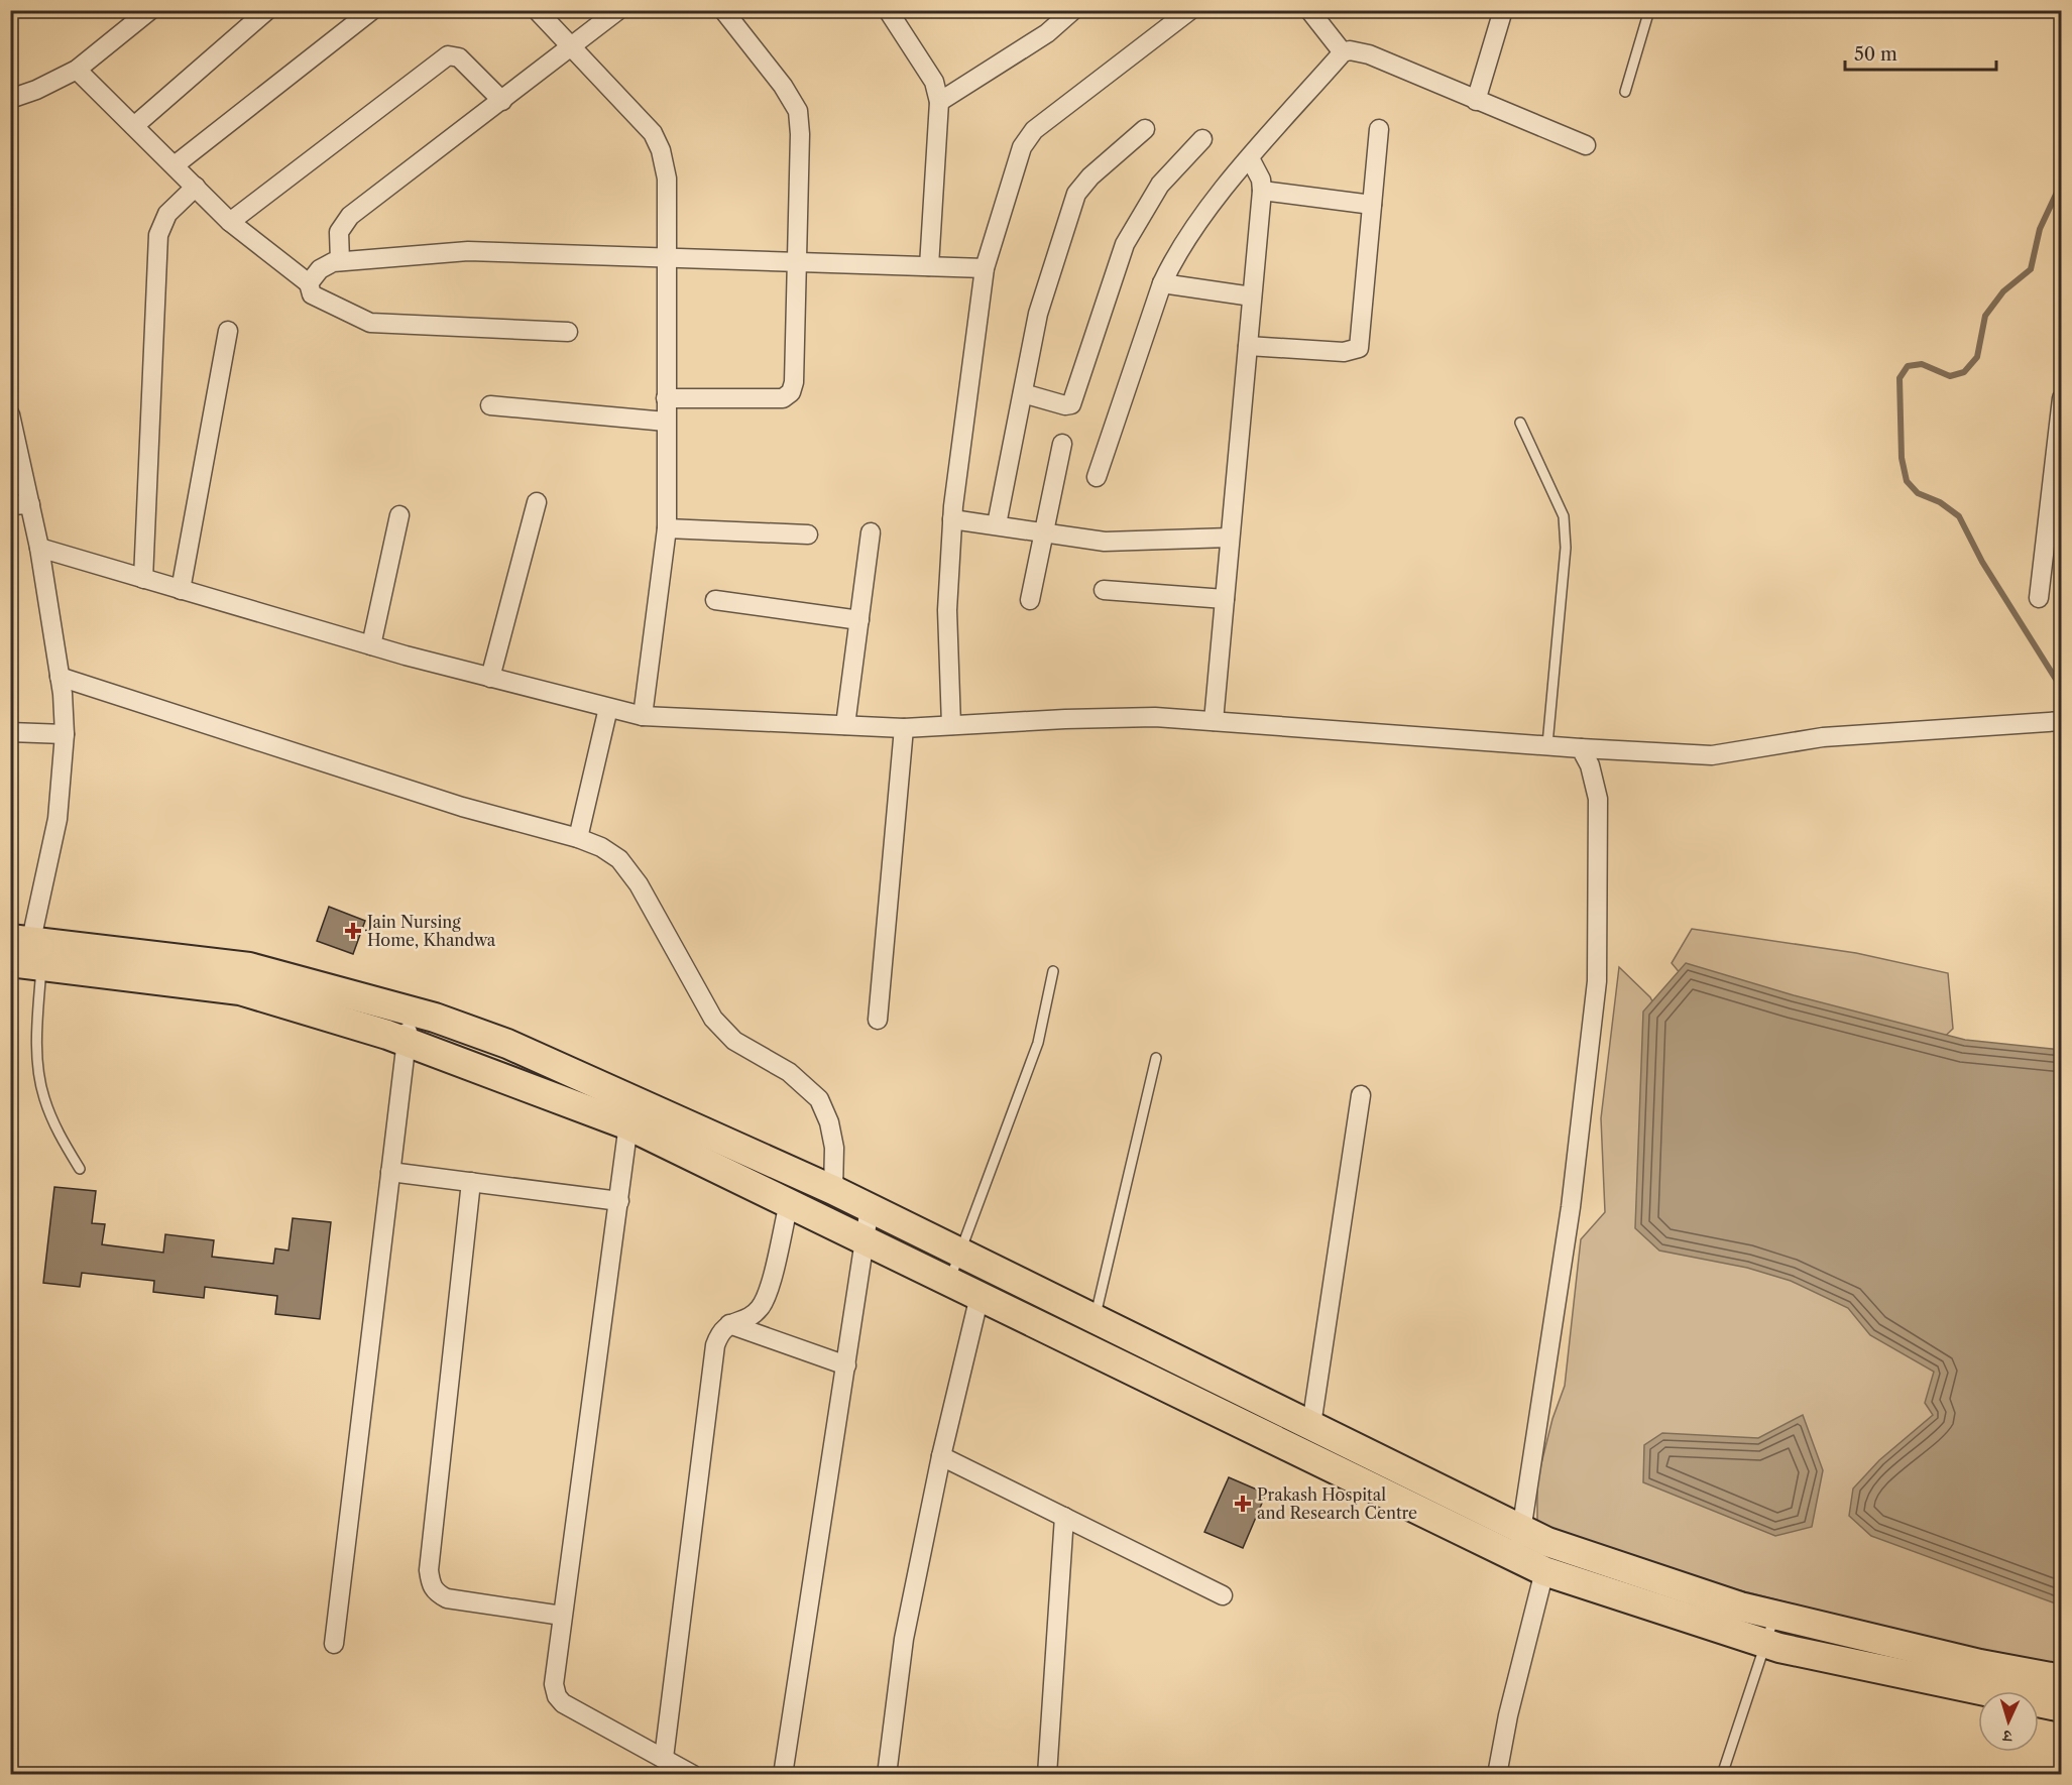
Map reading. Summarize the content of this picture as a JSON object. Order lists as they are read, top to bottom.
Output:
{
  "places": {
    "health": ["Jain Nursing Home, Khandwa", "Prakash Hospital and Research Centre"]
  },
  "scale_bar": "50 m",
  "north": "bottom"
}
